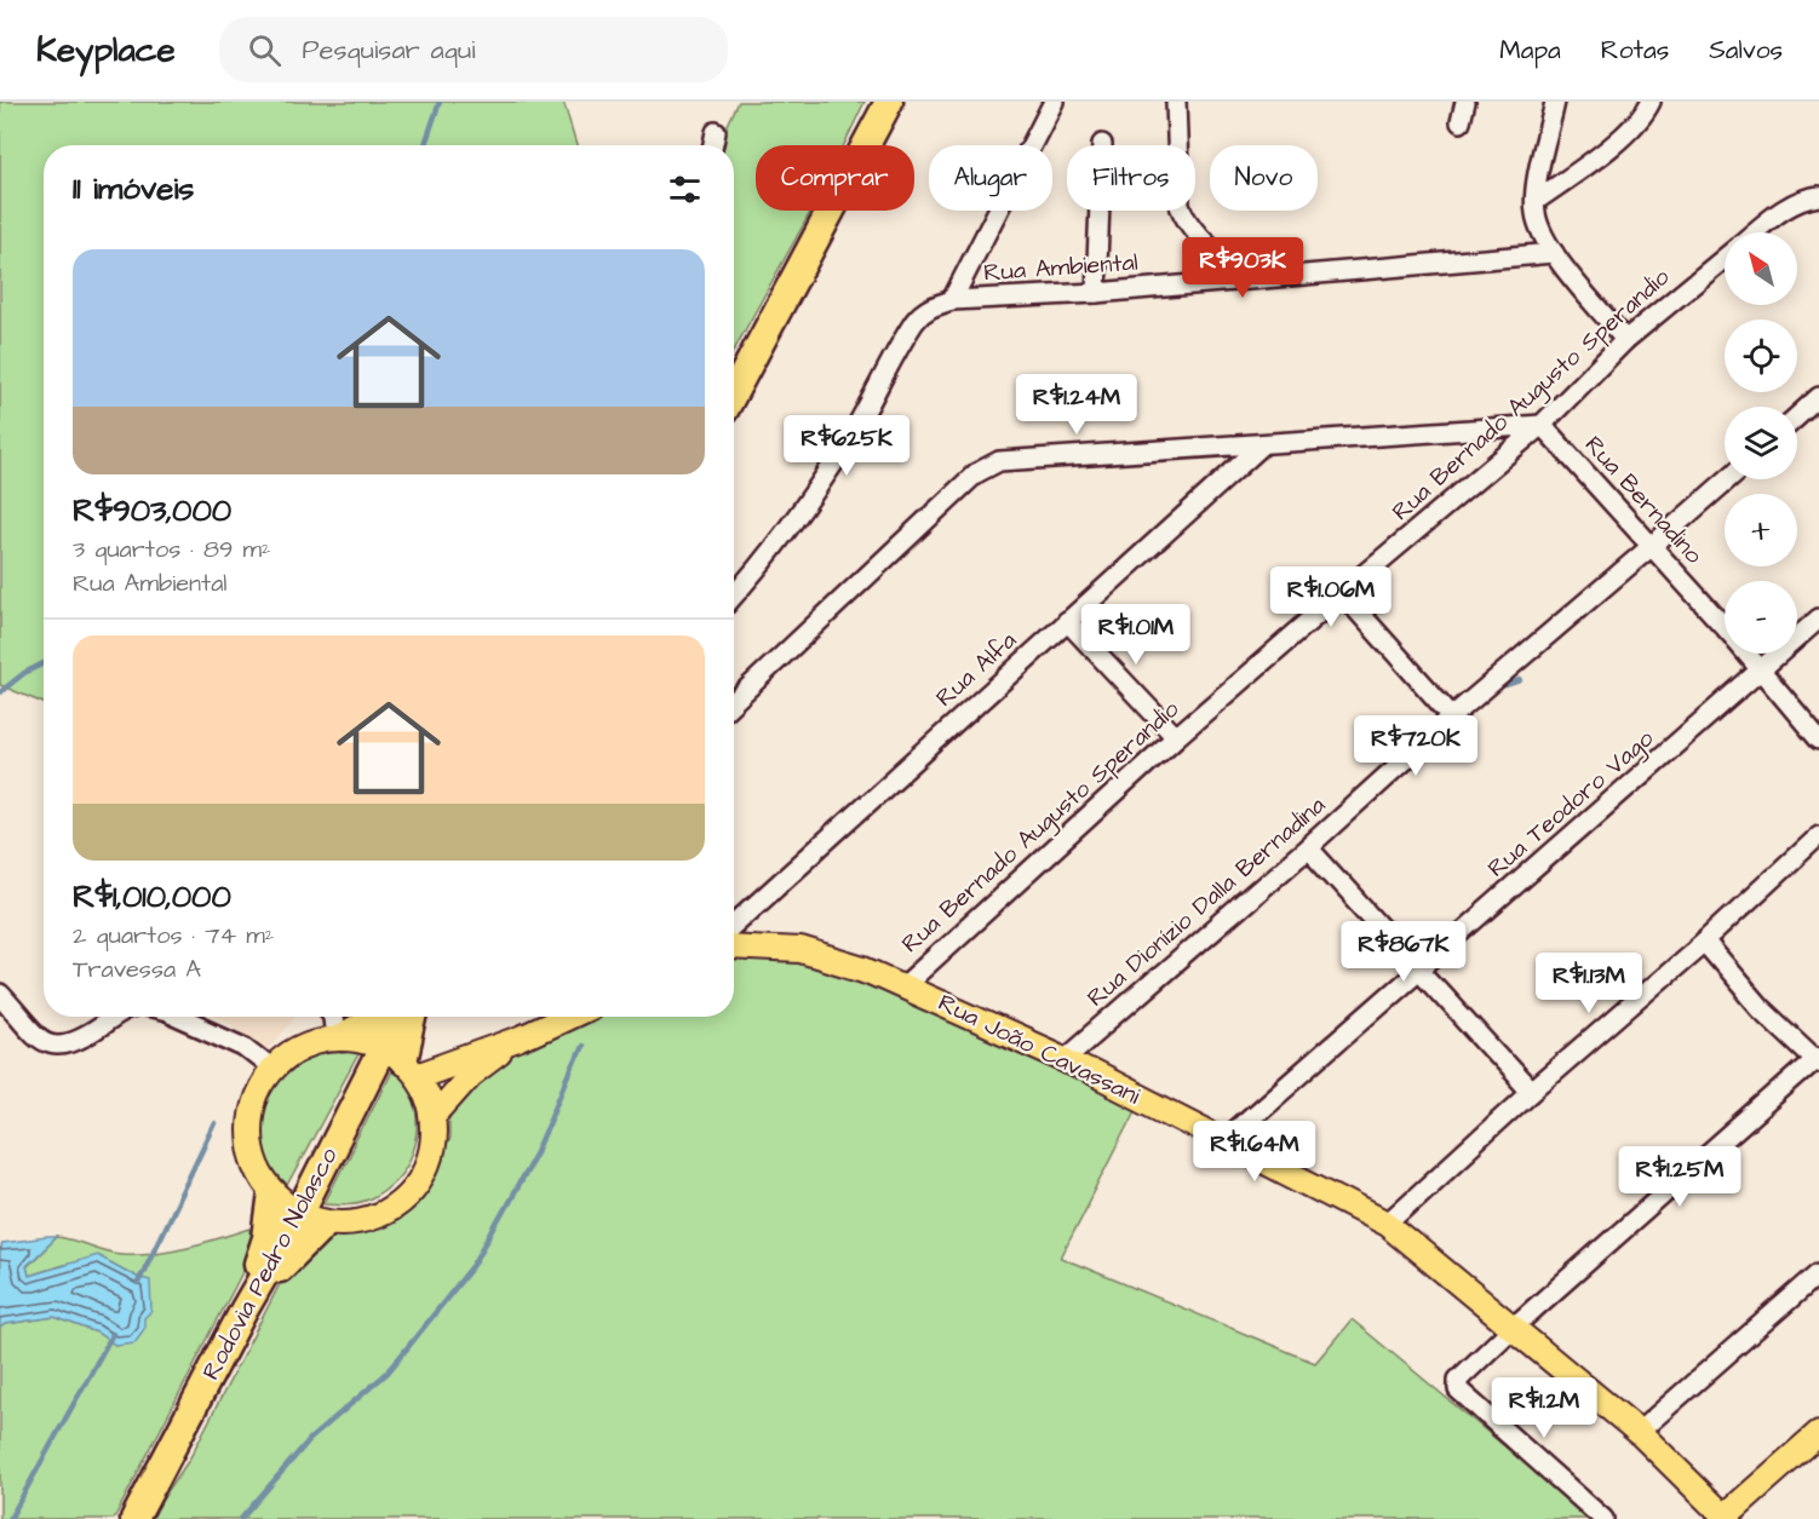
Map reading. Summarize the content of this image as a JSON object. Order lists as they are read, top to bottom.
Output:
{
  "streets": {
    "highway": ["Rodovia Pedro Nolasco"],
    "main road": ["Rua João Cavassani"],
    "street": [
      "Rua Ambiental",
      "Rua Bernado Augusto Sperandio",
      "Rua Bernadino",
      "Rua Alfa",
      "Rua Teodoro Vago",
      "Rua Dionízio Dalla Bernadina"
    ]
  },
  "crossings": [
    ["Rua Bernado Augusto Sperandio", "Rua Bernadino"],
    ["Rua Bernado Augusto Sperandio", "Rua João Cavassani"],
    ["Rua Bernadino", "Rua Teodoro Vago"],
    ["Rua Bernadino", "Rua Dionízio Dalla Bernadina"],
    ["Rua Teodoro Vago", "Rua João Cavassani"],
    ["Rua Dionízio Dalla Bernadina", "Rua João Cavassani"]
  ],
  "north": "top left",
  "page": {
    "header": "Keyplace",
    "search": "Pesquisar aqui",
    "nav": ["Mapa", "Rotas", "Salvos"],
    "chip": [
      "Comprar",
      "Alugar",
      "Filtros",
      "Novo"
    ],
    "heading": "11 imóveis",
    "map_buttons": ["+", "−"],
    "list": [
      {
        "name": "R$903,000",
        "note": "3 quartos · 89 m² · Rua Ambiental"
      },
      {
        "name": "R$1,010,000",
        "note": "2 quartos · 74 m² · Travessa A"
      }
    ],
    "price": [
      "R$903K",
      "R$1.24M",
      "R$625K",
      "R$1.06M",
      "R$1.01M",
      "R$720K",
      "R$867K",
      "R$1.13M",
      "R$1.64M",
      "R$1.25M",
      "R$1.2M"
    ]
  }
}
